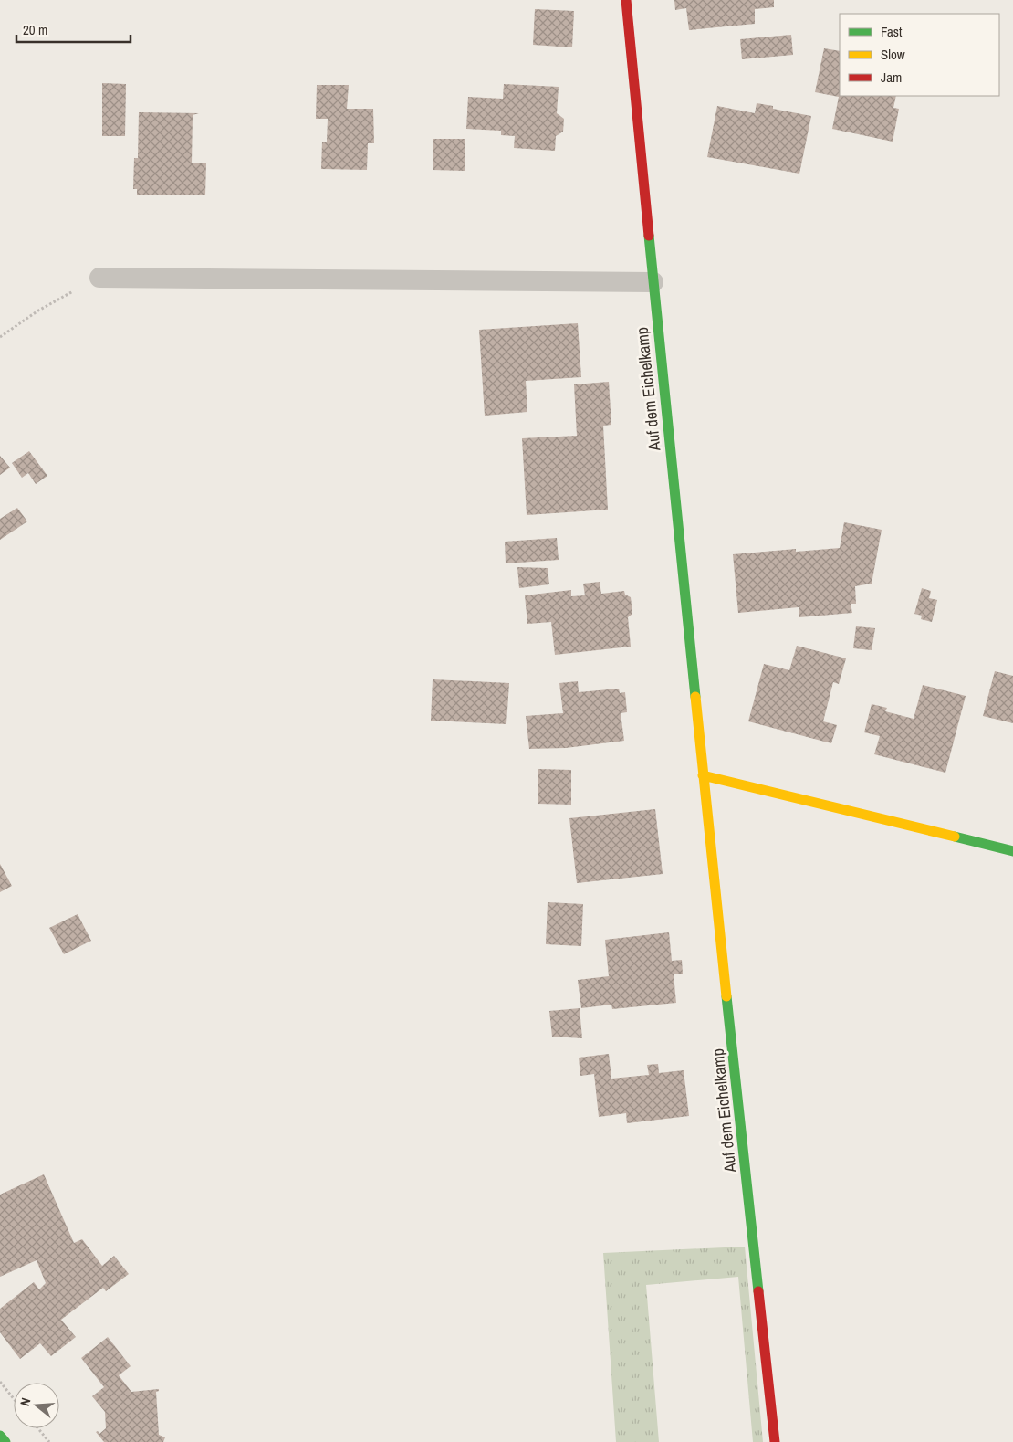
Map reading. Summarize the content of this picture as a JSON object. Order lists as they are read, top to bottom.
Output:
{
  "streets": {
    "street": ["Auf dem Eichelkamp"]
  },
  "legend": ["Fast", "Slow", "Jam"],
  "scale_bar": "20 m",
  "north": "left"
}
